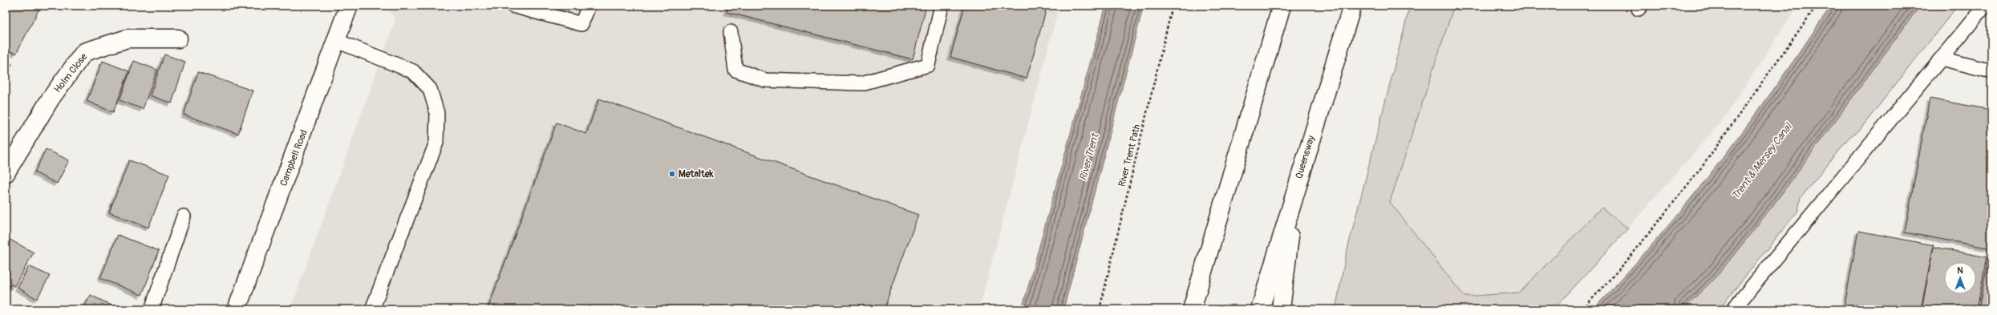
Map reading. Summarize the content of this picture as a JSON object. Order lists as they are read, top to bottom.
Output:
{
  "streets": {
    "main road": ["Holm Close", "Queensway", "Campbell Road"],
    "path": ["River Trent Path"]
  },
  "water": ["River Trent", "Trent & Mersey Canal"],
  "places": ["Metaltek"],
  "north": "top"
}
